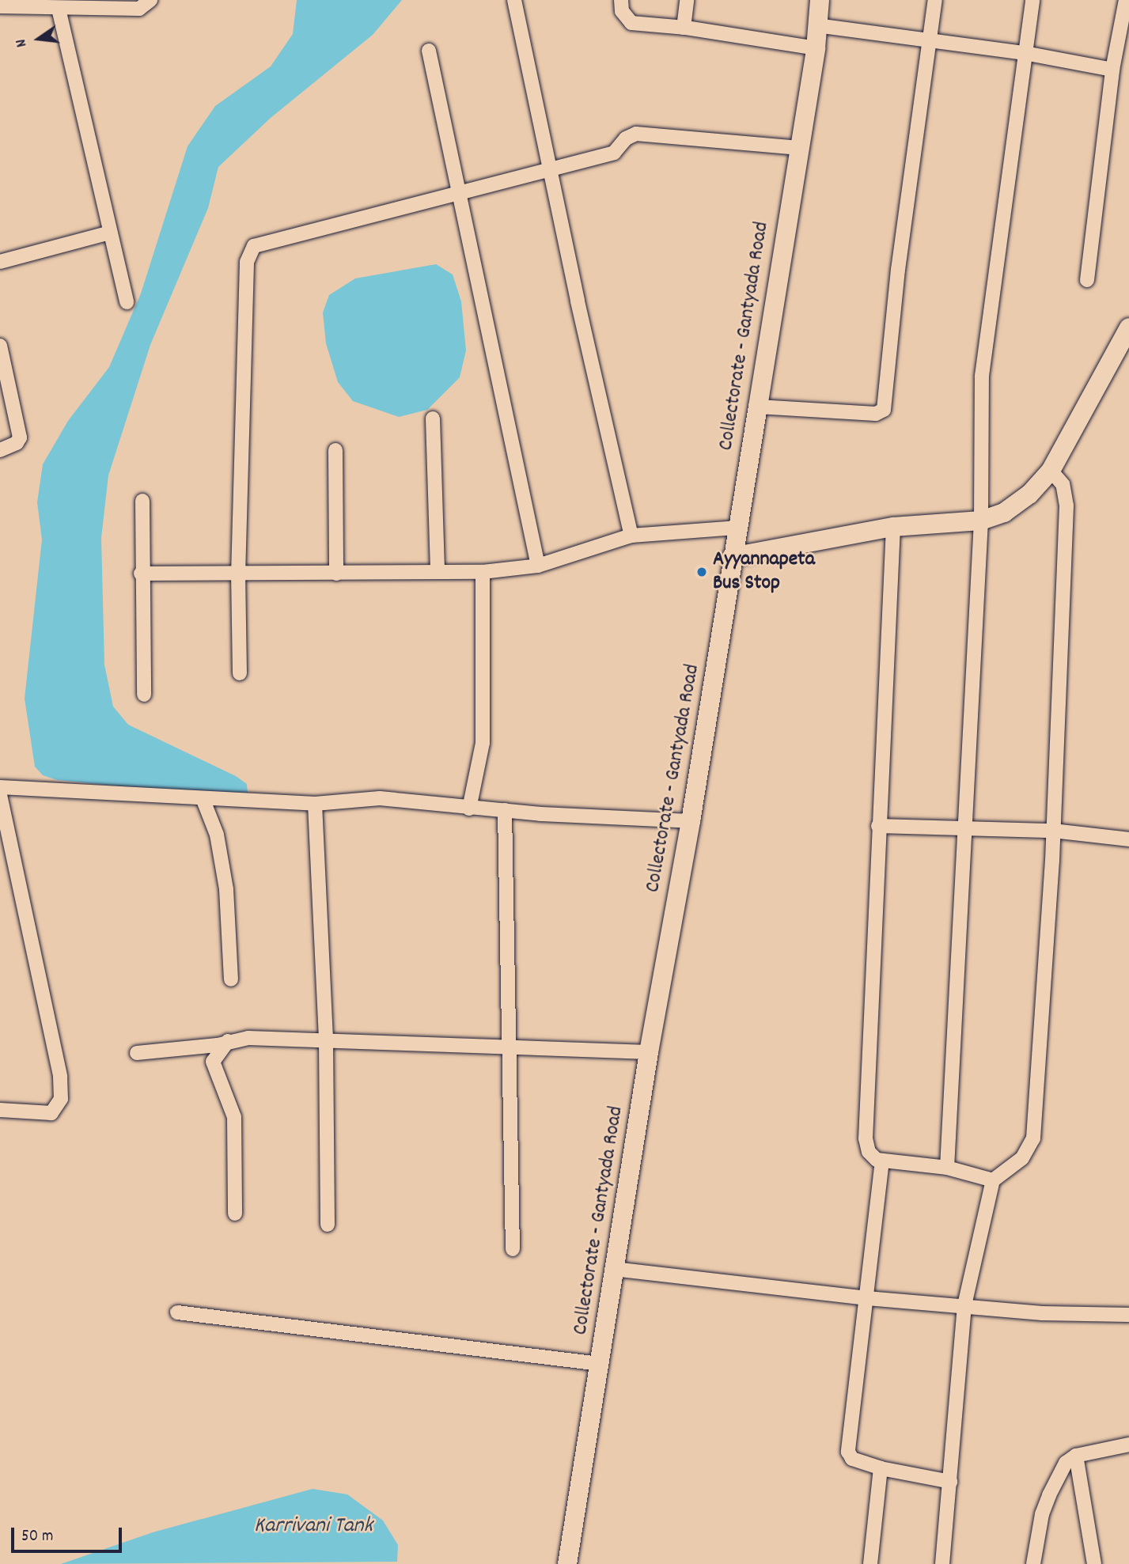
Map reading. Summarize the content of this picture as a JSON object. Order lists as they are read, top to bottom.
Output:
{
  "streets": {
    "street": ["Collectorate - Gantyada Road"]
  },
  "water": ["Karrivani Tank"],
  "places": ["Ayyannapeta Bus Stop"],
  "scale_bar": "50 m",
  "north": "left"
}
